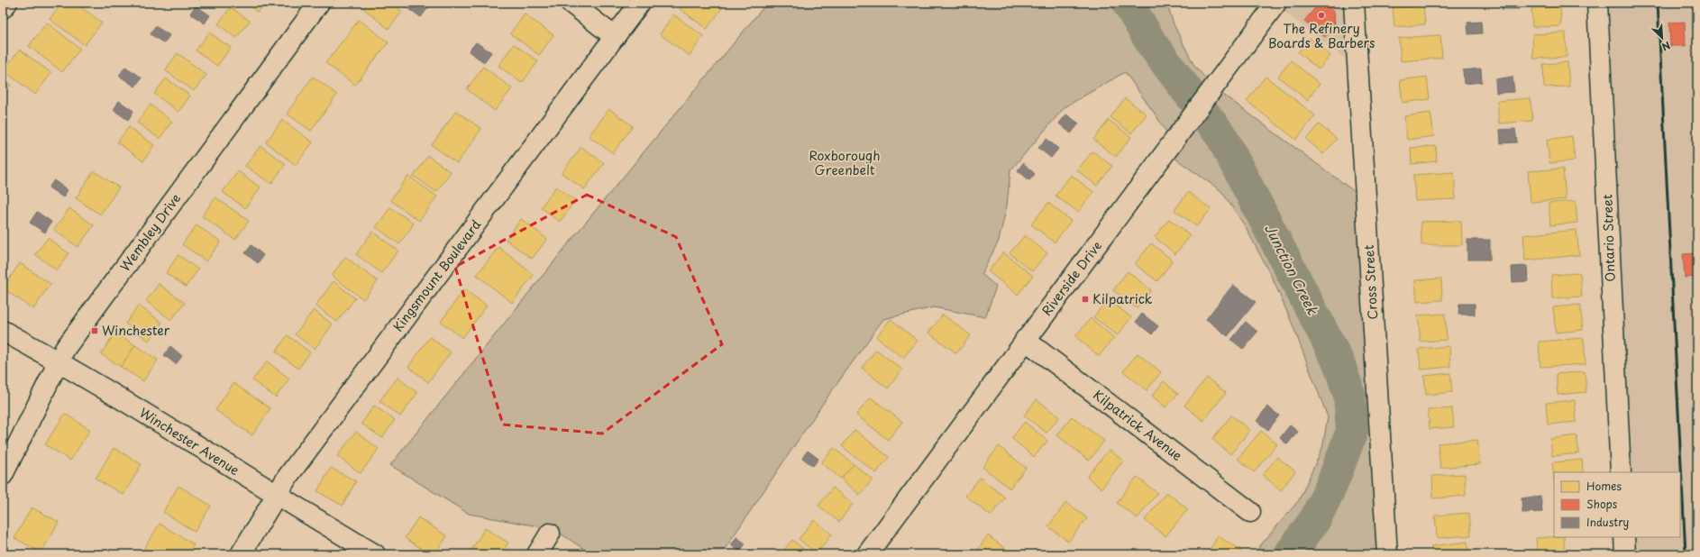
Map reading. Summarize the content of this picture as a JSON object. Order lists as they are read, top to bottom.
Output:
{
  "streets": {
    "street": [
      "Wembley Drive",
      "Ontario Street",
      "Kingsmount Boulevard",
      "Riverside Drive",
      "Cross Street",
      "Kilpatrick Avenue",
      "Winchester Avenue"
    ]
  },
  "crossings": [
    ["Wembley Drive", "Winchester Avenue"],
    ["Kingsmount Boulevard", "Winchester Avenue"],
    ["Riverside Drive", "Kilpatrick Avenue"]
  ],
  "water": ["Junction Creek"],
  "parks": ["Roxborough Greenbelt"],
  "places": {
    "other": ["The Refinery Boards & Barbers"],
    "transit": ["Kilpatrick", "Winchester"]
  },
  "legend": ["Homes", "Shops", "Industry"],
  "north": "bottom right"
}
